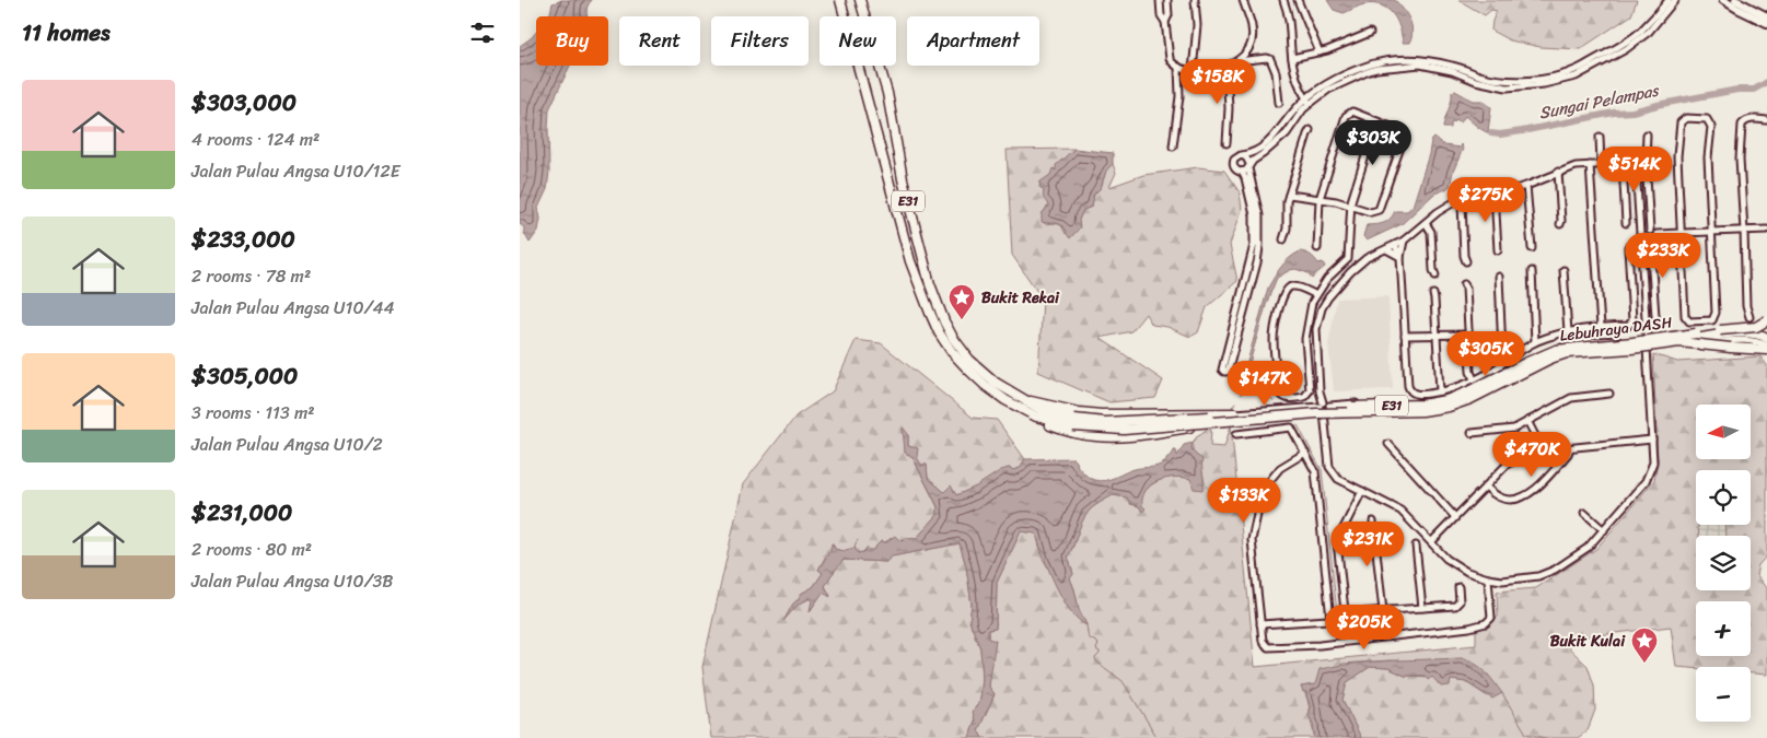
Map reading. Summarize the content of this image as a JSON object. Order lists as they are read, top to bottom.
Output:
{
  "streets": {
    "highway": ["E31", "Lebuhraya DASH"]
  },
  "water": ["Sungai Pelampas"],
  "places": {
    "place": ["Bukit Rekai", "Bukit Kulai"]
  },
  "north": "left",
  "page": {
    "heading": "11 homes",
    "chip": [
      "Buy",
      "Rent",
      "Filters",
      "New",
      "Apartment"
    ],
    "price": [
      "$158K",
      "$303K",
      "$514K",
      "$275K",
      "$233K",
      "$305K",
      "$147K",
      "$470K",
      "$133K",
      "$231K",
      "$205K"
    ],
    "list": [
      {
        "name": "$303,000",
        "note": "4 rooms · 124 m² · Jalan Pulau Angsa U10/12E"
      },
      {
        "name": "$233,000",
        "note": "2 rooms · 78 m² · Jalan Pulau Angsa U10/44"
      },
      {
        "name": "$305,000",
        "note": "3 rooms · 113 m² · Jalan Pulau Angsa U10/2"
      },
      {
        "name": "$231,000",
        "note": "2 rooms · 80 m² · Jalan Pulau Angsa U10/3B"
      }
    ],
    "map_buttons": ["+", "−"]
  }
}
